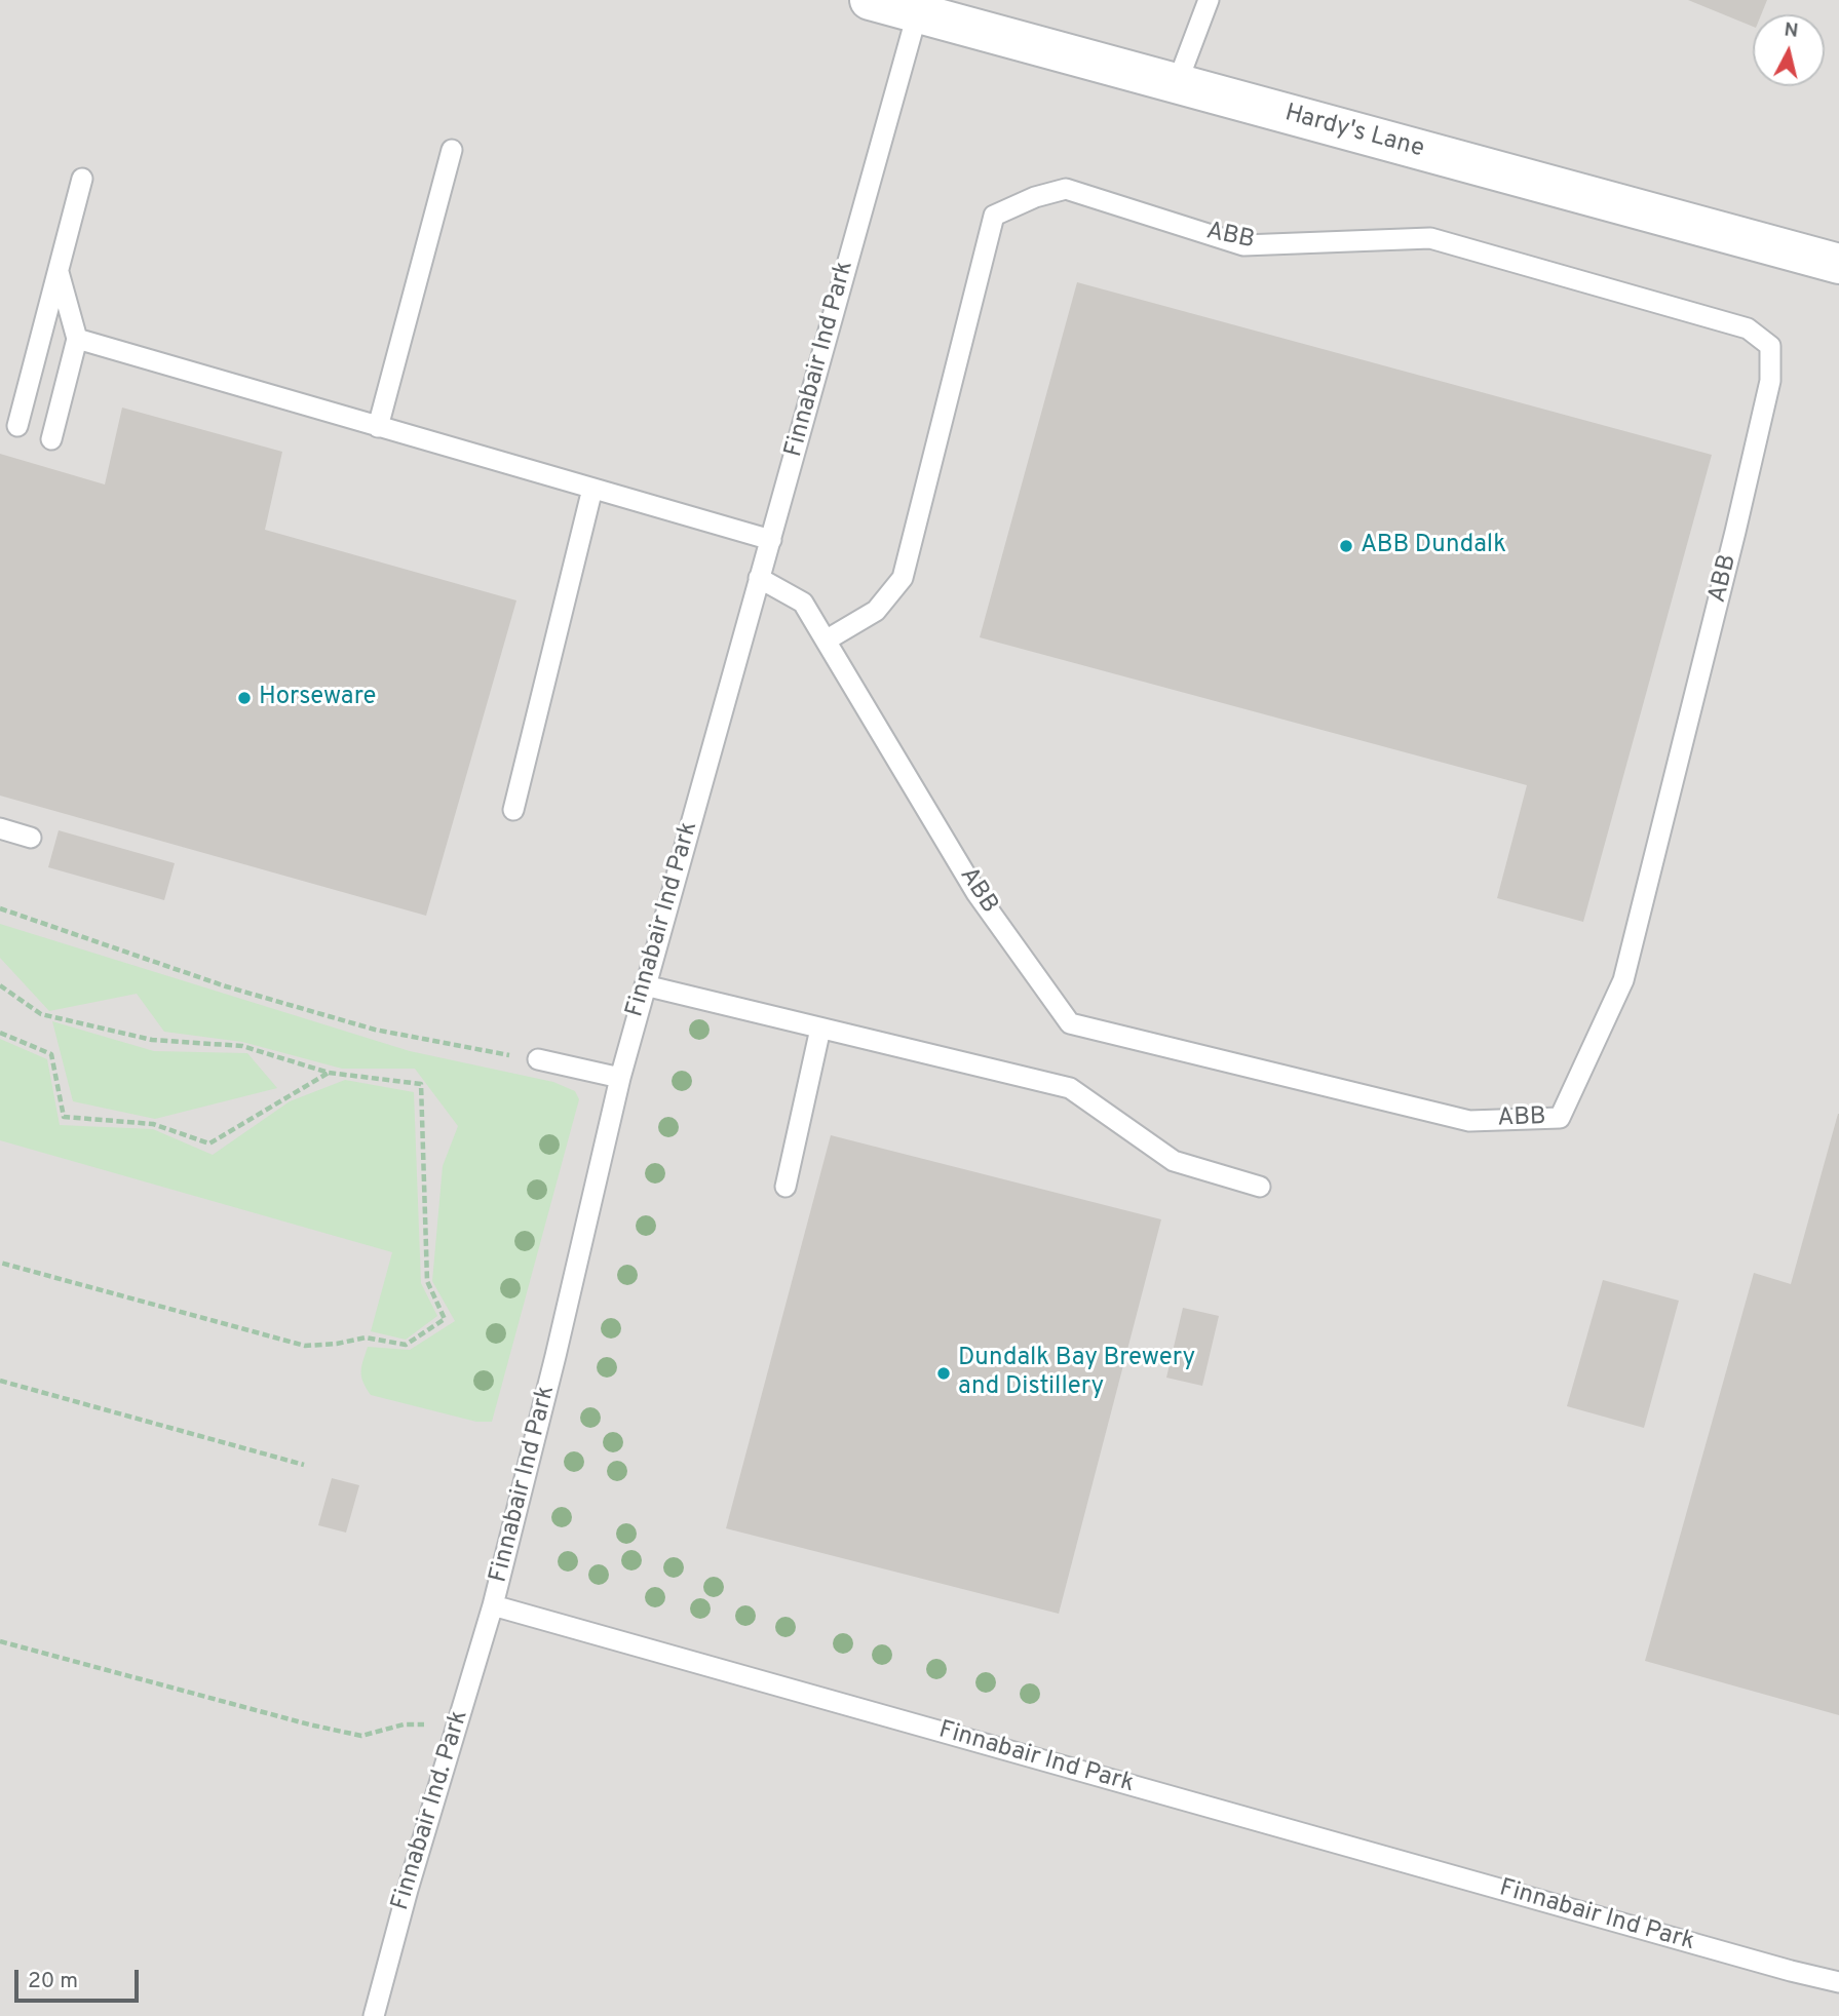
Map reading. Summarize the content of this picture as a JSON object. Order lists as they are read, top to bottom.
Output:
{
  "streets": {
    "street": ["Hardy's Lane"],
    "lane": ["ABB", "Finnabair Ind Park", "Finnabair Ind. Park"]
  },
  "crossings": [
    ["Hardy's Lane", "Finnabair Ind Park"],
    ["ABB", "Finnabair Ind Park"],
    ["Finnabair Ind Park", "Finnabair Ind. Park"]
  ],
  "places": ["ABB Dundalk", "Horseware", "Dundalk Bay Brewery and Distillery"],
  "scale_bar": "20 m",
  "north": "top"
}
